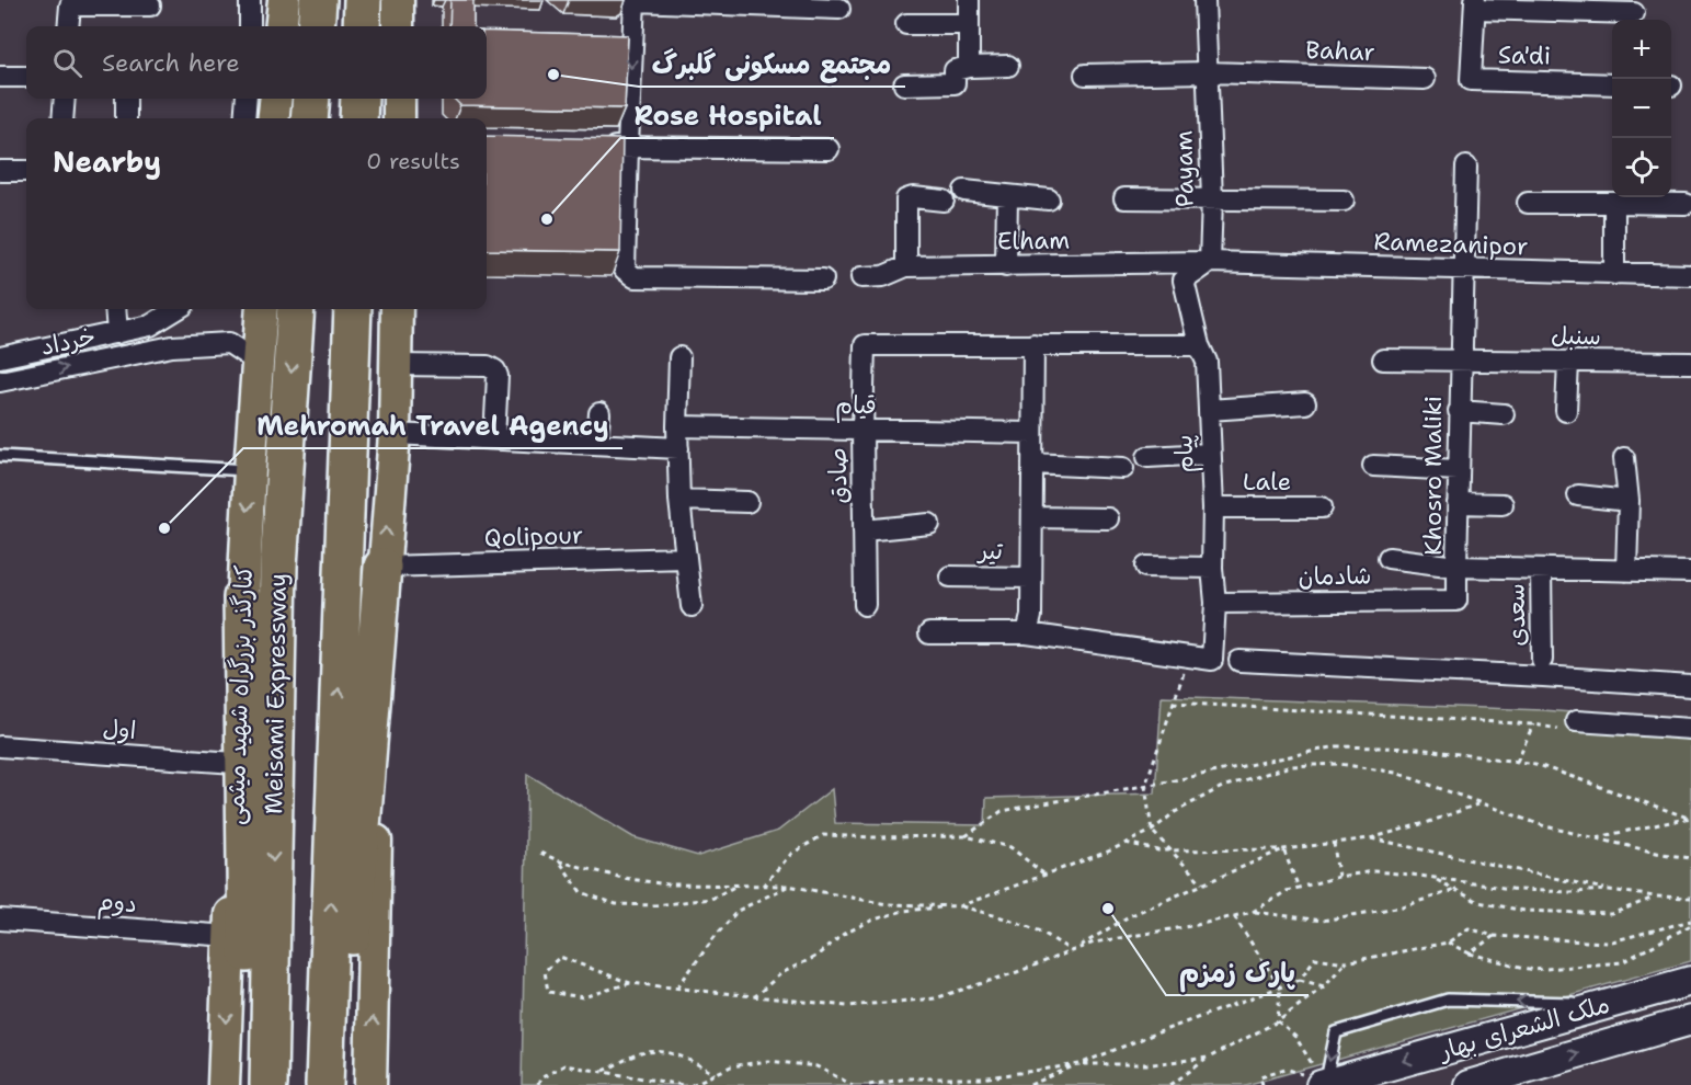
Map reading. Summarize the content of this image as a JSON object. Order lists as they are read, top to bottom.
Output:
{
  "streets": {
    "highway": ["Meisami Expressway"],
    "main road": ["کنارگذر بزرگراه شهید میثمی", "ملک الشعرای بهار"],
    "street": [
      "Bahar",
      "Sa'di",
      "Payam",
      "Elham",
      "Ramezanipor",
      "سنبل",
      "خرداد",
      "قیام",
      "پیام",
      "صادق",
      "Khosro Maliki",
      "Lale",
      "Qolipour",
      "تیر",
      "شادمان",
      "سعدی",
      "اول",
      "دوم"
    ]
  },
  "crossings": [
    ["Bahar", "Payam"],
    ["Payam", "Elham"],
    ["Payam", "Ramezanipor"],
    ["Payam", "پیام"],
    ["Elham", "Ramezanipor"],
    ["Elham", "پیام"],
    ["Ramezanipor", "پیام"],
    ["Ramezanipor", "Khosro Maliki"],
    ["سنبل", "Khosro Maliki"],
    ["خرداد", "کنارگذر بزرگراه شهید میثمی"],
    ["قیام", "صادق"],
    ["پیام", "Lale"],
    ["پیام", "شادمان"],
    ["Khosro Maliki", "شادمان"],
    ["Khosro Maliki", "سعدی"],
    ["کنارگذر بزرگراه شهید میثمی", "اول"],
    ["کنارگذر بزرگراه شهید میثمی", "دوم"]
  ],
  "places": [
    "مجتمع مسکونی گلبرگ",
    "Rose Hospital",
    "Mehromah Travel Agency",
    "پارک زمزم"
  ],
  "page": {
    "map_buttons": ["+", "−"],
    "search": "Search here",
    "heading": ["Nearby", "0 results"]
  }
}
